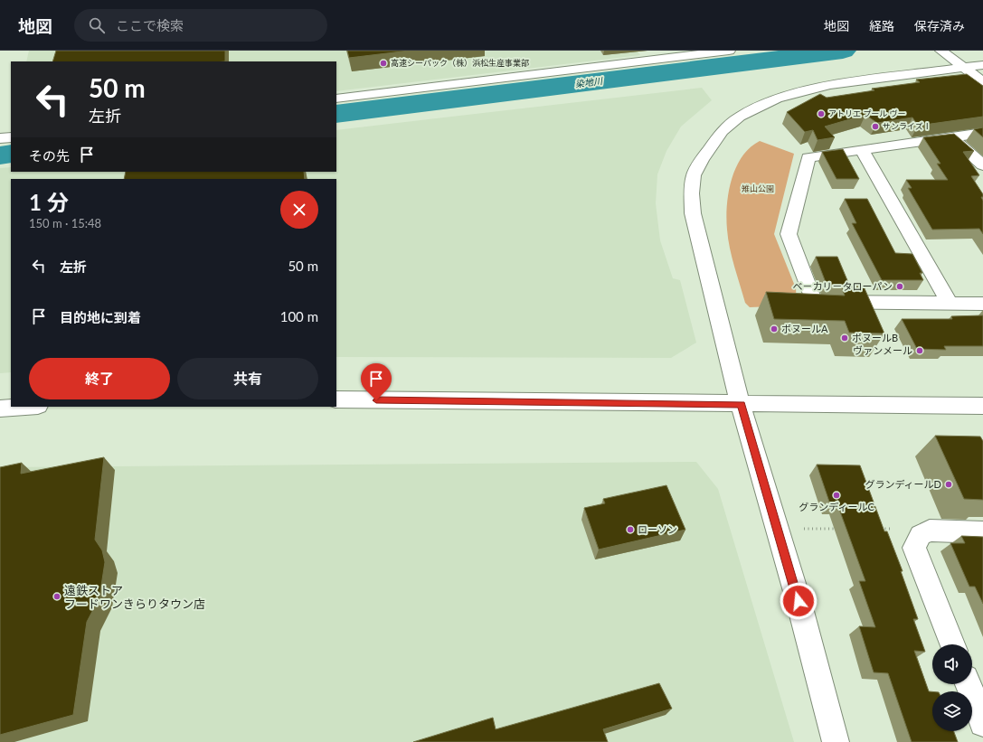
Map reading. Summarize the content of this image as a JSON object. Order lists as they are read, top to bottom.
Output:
{
  "water": ["染地川"],
  "parks": ["雉山公園"],
  "places": [
    "高速シーパック（株）浜松生産事業部",
    "アトリエ プール ヴー",
    "サンライズⅠ",
    "ベ－カリ－タローパン",
    "ボヌールA",
    "ボヌールB",
    "ヴァンメール",
    "グランディールD",
    "グランディールC",
    "ローソン",
    "遠鉄ストア フードワンきらりタウン店"
  ],
  "page": {
    "header": "地図",
    "search": "ここで検索",
    "nav": ["地図", "経路", "保存済み"],
    "turn": ["50 m", "左折"],
    "then": "その先",
    "heading": ["1 分", "150 m · 15:48"],
    "list": [
      {
        "name": "左折",
        "value": "50 m"
      },
      {
        "name": "目的地に到着",
        "value": "100 m"
      }
    ],
    "buttons": ["終了", "共有"]
  }
}
